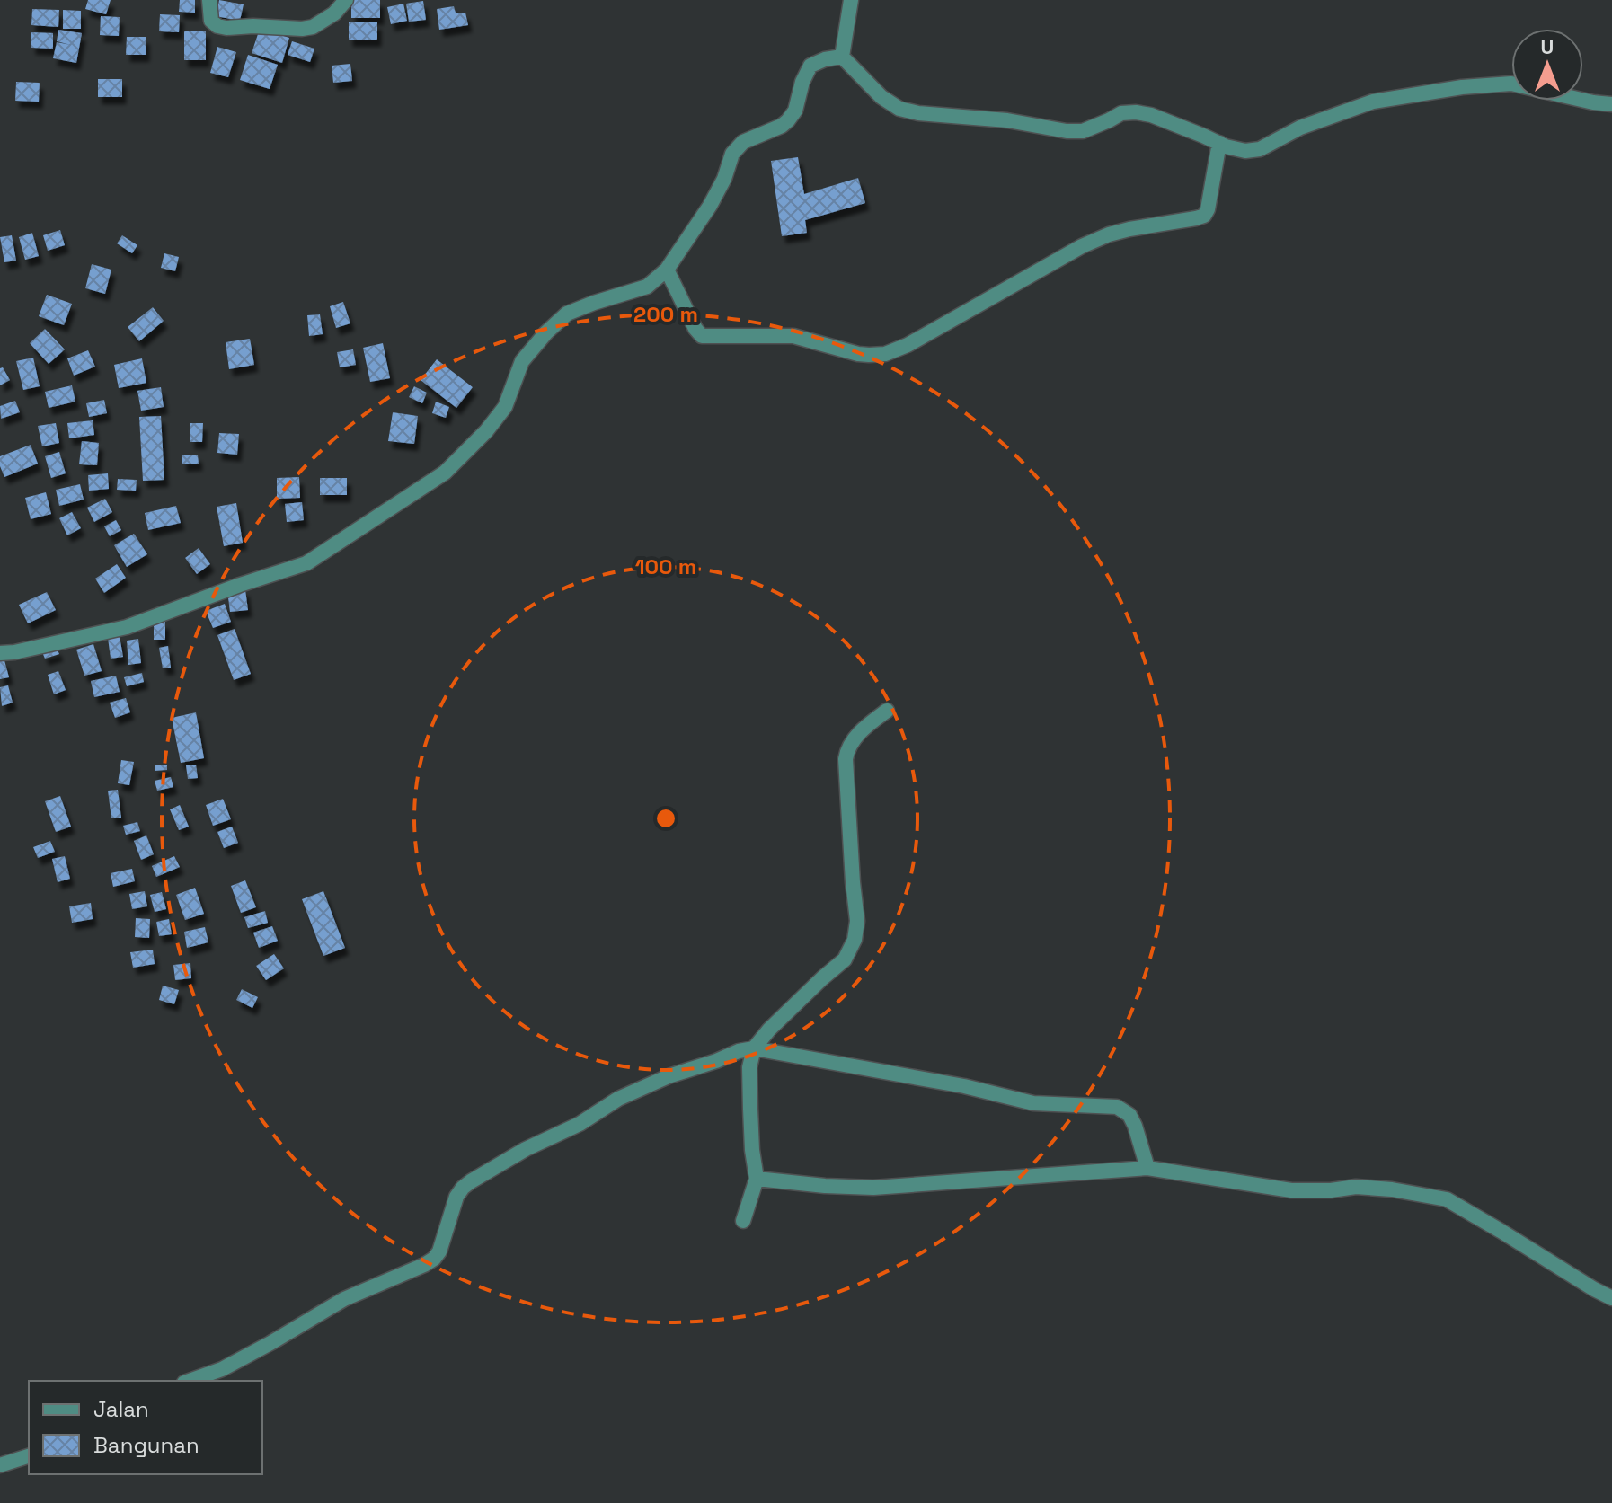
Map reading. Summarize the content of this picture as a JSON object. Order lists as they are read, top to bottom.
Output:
{
  "legend": ["Jalan", "Bangunan"],
  "north": "top",
  "rings": ["200 m", "100 m"]
}
